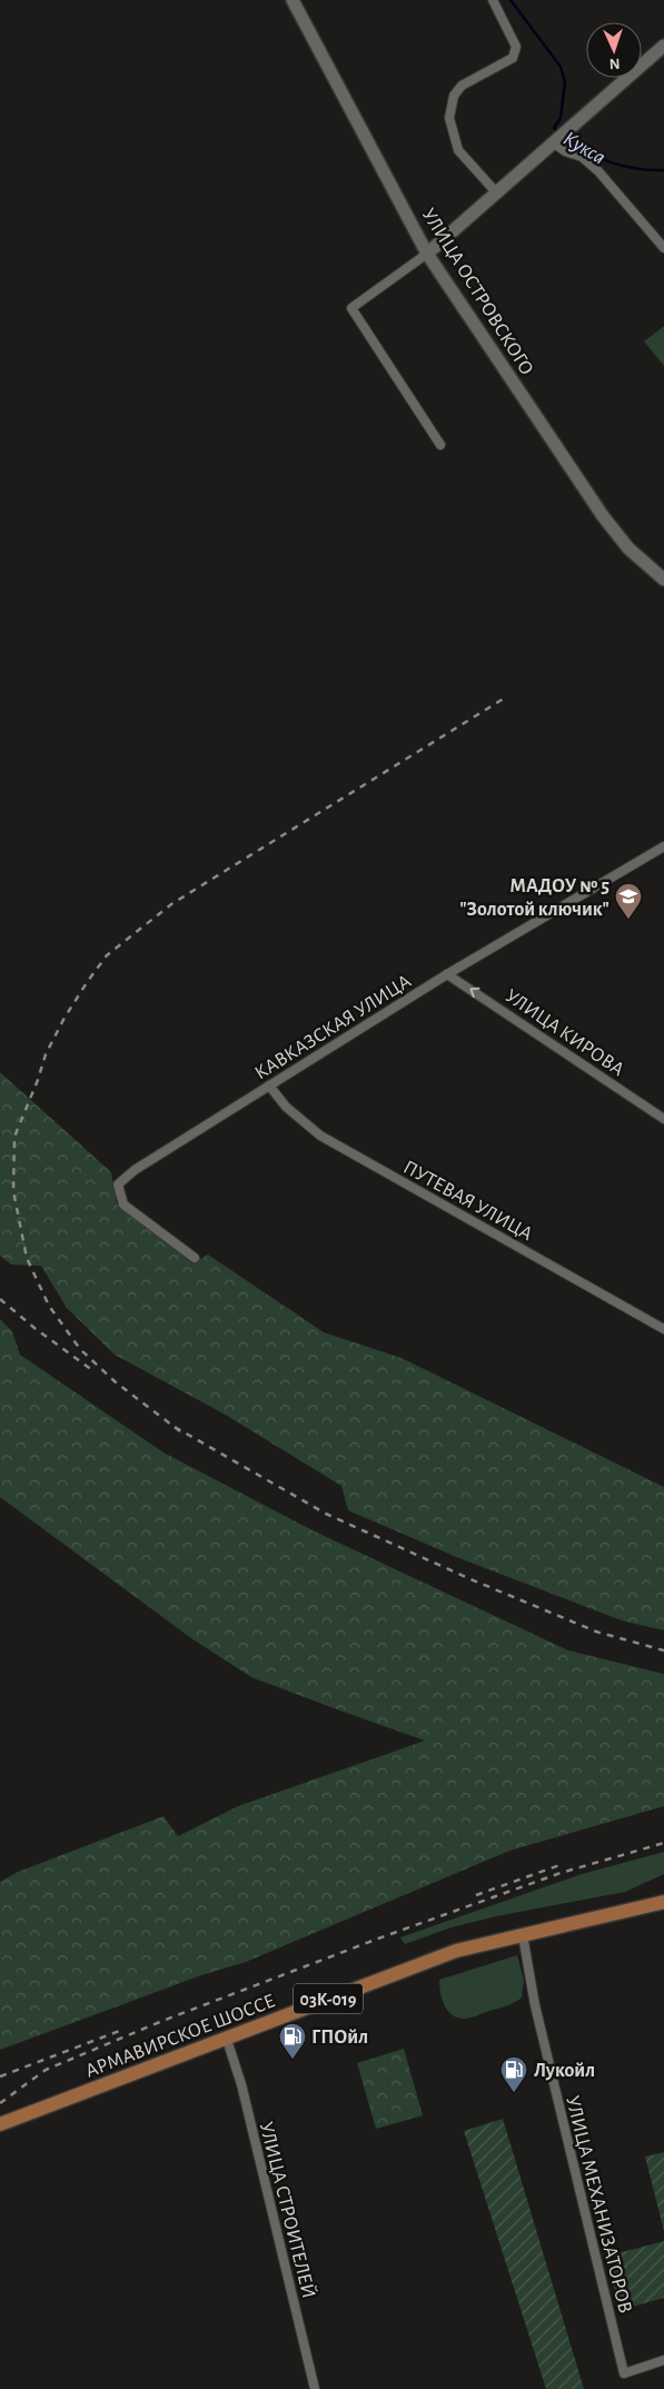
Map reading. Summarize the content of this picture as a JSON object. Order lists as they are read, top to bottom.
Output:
{
  "streets": {
    "main road": ["03К-019", "АРМАВИРСКОЕ ШОССЕ"],
    "street": [
      "УЛИЦА ОСТРОВСКОГО",
      "КАВКАЗСКАЯ УЛИЦА",
      "УЛИЦА КИРОВА",
      "ПУТЕВАЯ УЛИЦА",
      "УЛИЦА МЕХАНИЗАТОРОВ",
      "УЛИЦА СТРОИТЕЛЕЙ"
    ]
  },
  "crossings": [
    ["КАВКАЗСКАЯ УЛИЦА", "УЛИЦА КИРОВА"],
    ["КАВКАЗСКАЯ УЛИЦА", "ПУТЕВАЯ УЛИЦА"],
    ["АРМАВИРСКОЕ ШОССЕ", "УЛИЦА МЕХАНИЗАТОРОВ"],
    ["АРМАВИРСКОЕ ШОССЕ", "УЛИЦА СТРОИТЕЛЕЙ"]
  ],
  "one_way": ["УЛИЦА КИРОВА"],
  "water": ["Кукса"],
  "places": {
    "school or university": ["МАДОУ № 5 \"Золотой ключик\""],
    "fuel station": ["ГПОйл", "Лукойл"]
  },
  "north": "bottom"
}
